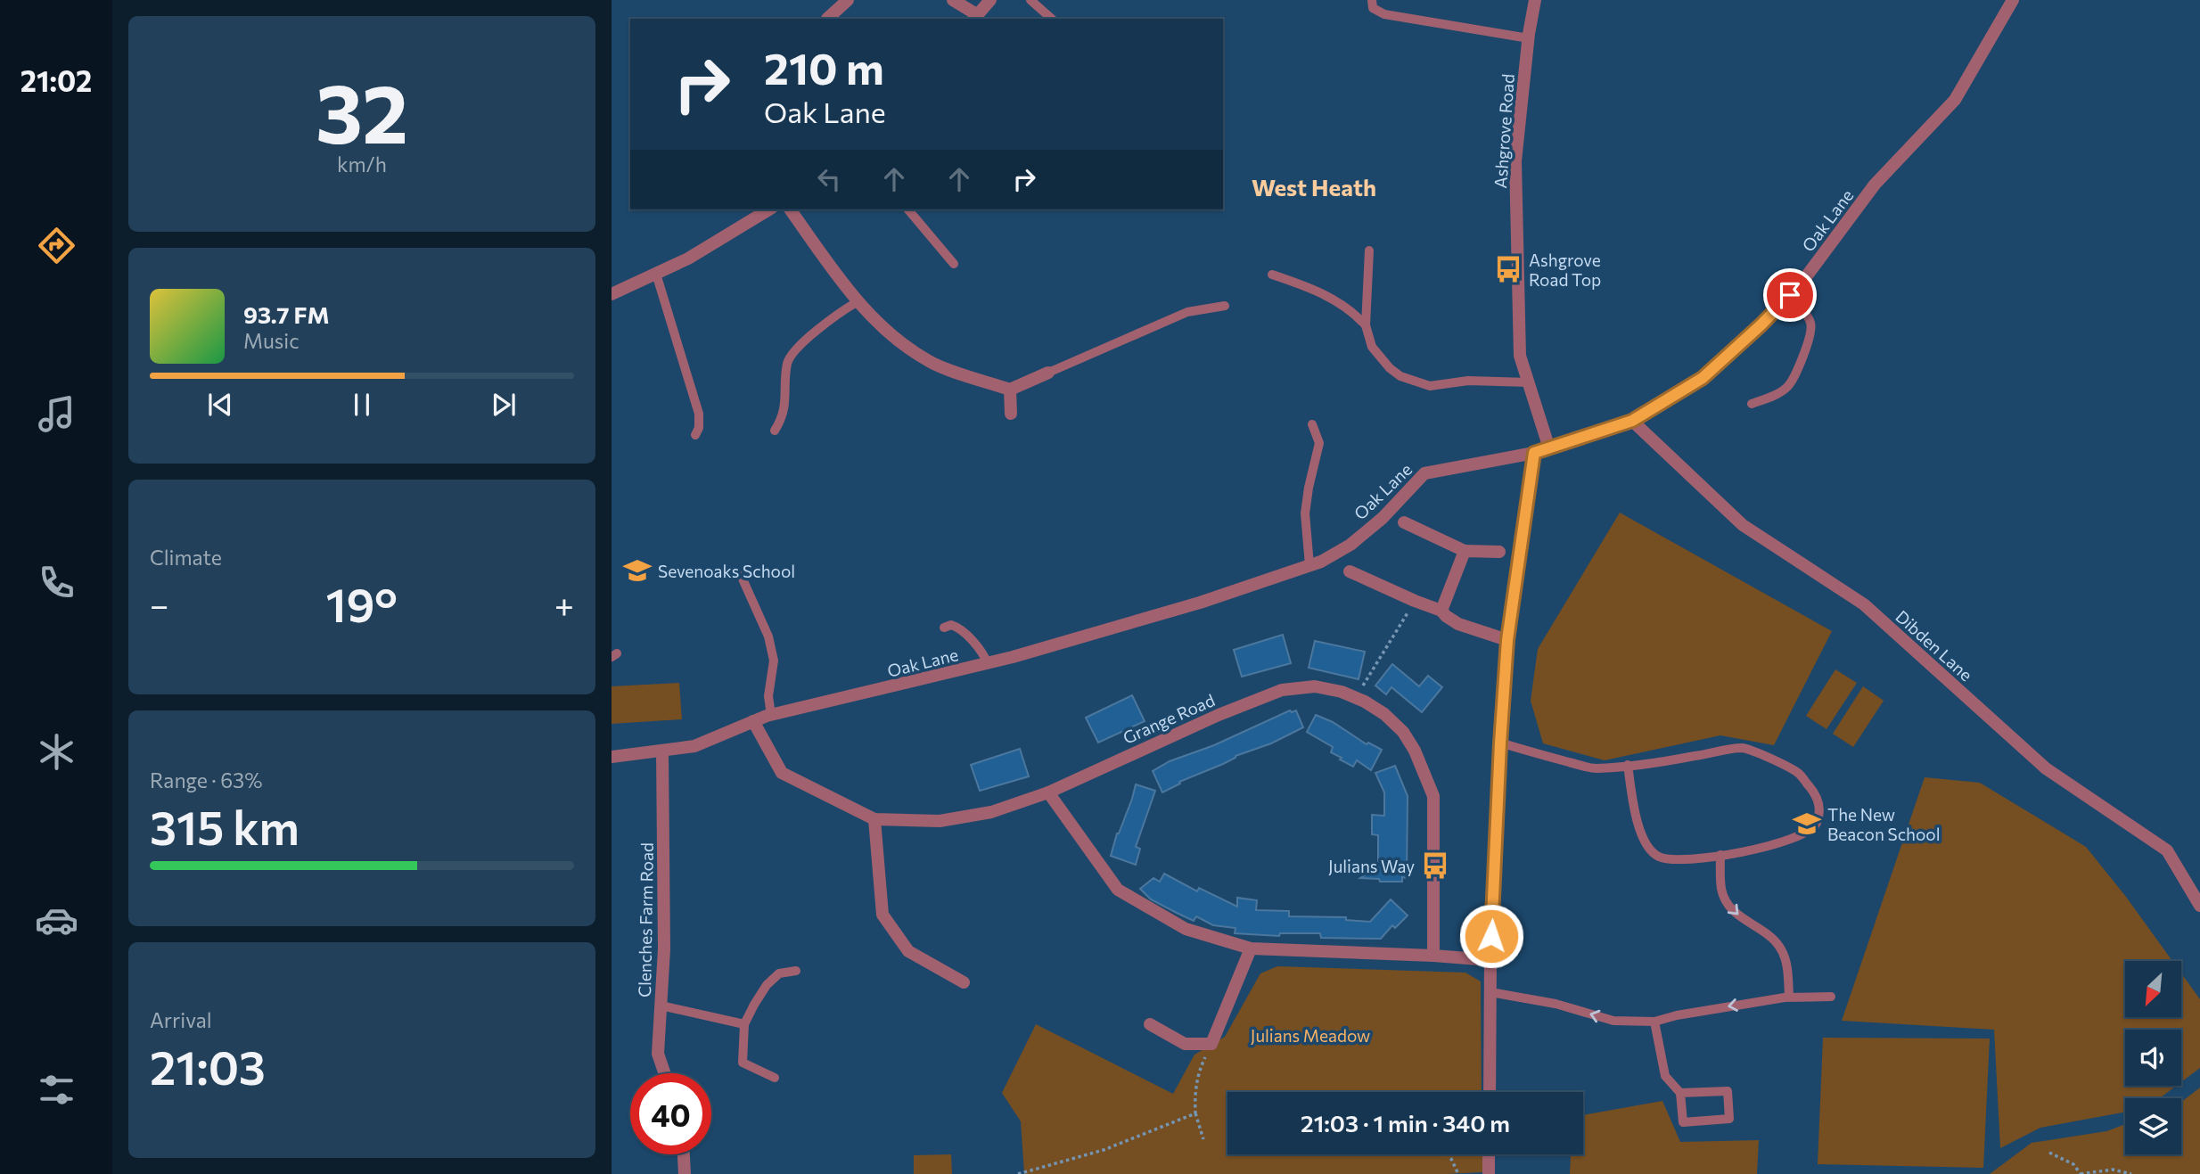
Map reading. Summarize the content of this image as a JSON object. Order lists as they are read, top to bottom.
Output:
{
  "streets": {
    "street": [
      "Ashgrove Road",
      "Oak Lane",
      "Dibden Lane",
      "Grange Road",
      "Clenches Farm Road"
    ]
  },
  "crossings": [
    ["Ashgrove Road", "Oak Lane"],
    ["Oak Lane", "Dibden Lane"],
    ["Oak Lane", "Grange Road"],
    ["Oak Lane", "Clenches Farm Road"]
  ],
  "districts": ["West Heath"],
  "parks": ["Julians Meadow"],
  "places": {
    "bus stop": ["Ashgrove Road Top", "Julians Way"],
    "school or university": ["Sevenoaks School", "The New Beacon School"]
  },
  "north": "bottom left",
  "page": {
    "tabs": "21:02",
    "tile": [
      ["32", "km/h"],
      "Climate",
      ["Range · 63%", "315 km"],
      ["Arrival", "21:03"]
    ],
    "turn": ["210 m", "Oak Lane"],
    "song": ["93.7 FM", "Music"],
    "heat": ["−", "19°", "+"],
    "limit": "40",
    "trip": "21:03 · 1 min · 340 m"
  }
}
